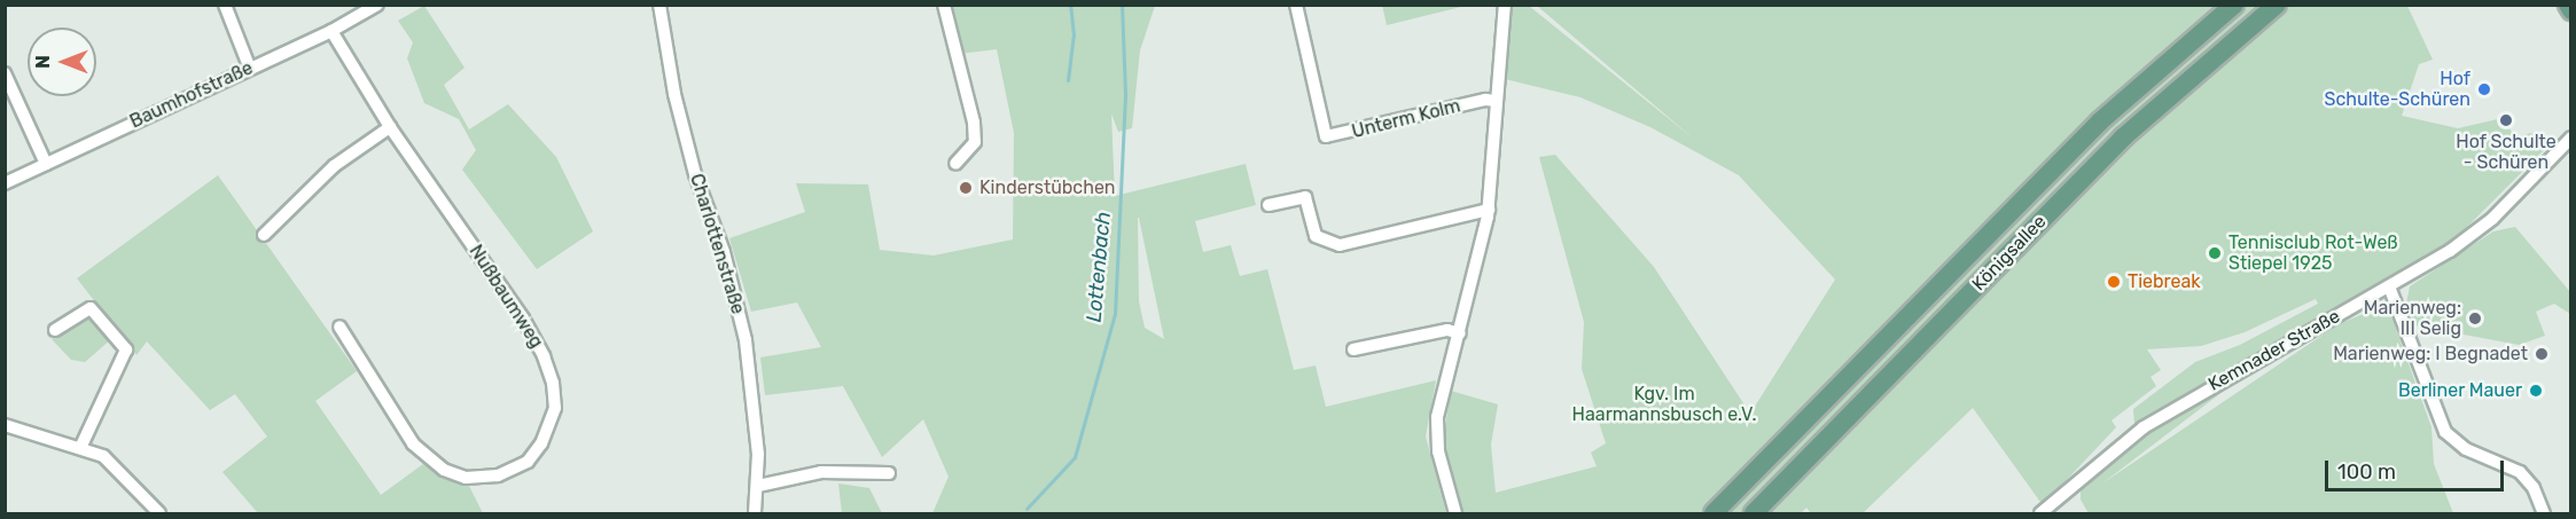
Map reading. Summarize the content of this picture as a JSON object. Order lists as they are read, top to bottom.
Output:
{
  "streets": {
    "main road": ["Königsallee"],
    "street": [
      "Baumhofstraße",
      "Unterm Kolm",
      "Charlottenstraße",
      "Nußbaumweg",
      "Kemnader Straße"
    ]
  },
  "crossings": [
    ["Baumhofstraße", "Nußbaumweg"]
  ],
  "water": ["Lottenbach"],
  "parks": ["Kgv. Im Haarmannsbusch e.V."],
  "places": [
    "Hof Schulte-Schüren",
    "Hof Schulte - Schüren",
    "Kinderstübchen",
    "Tennisclub Rot-Weß Stiepel 1925",
    "Tiebreak",
    "Marienweg: III Selig",
    "Marienweg: I Begnadet",
    "Berliner Mauer"
  ],
  "scale_bar": "100 m",
  "north": "left"
}
